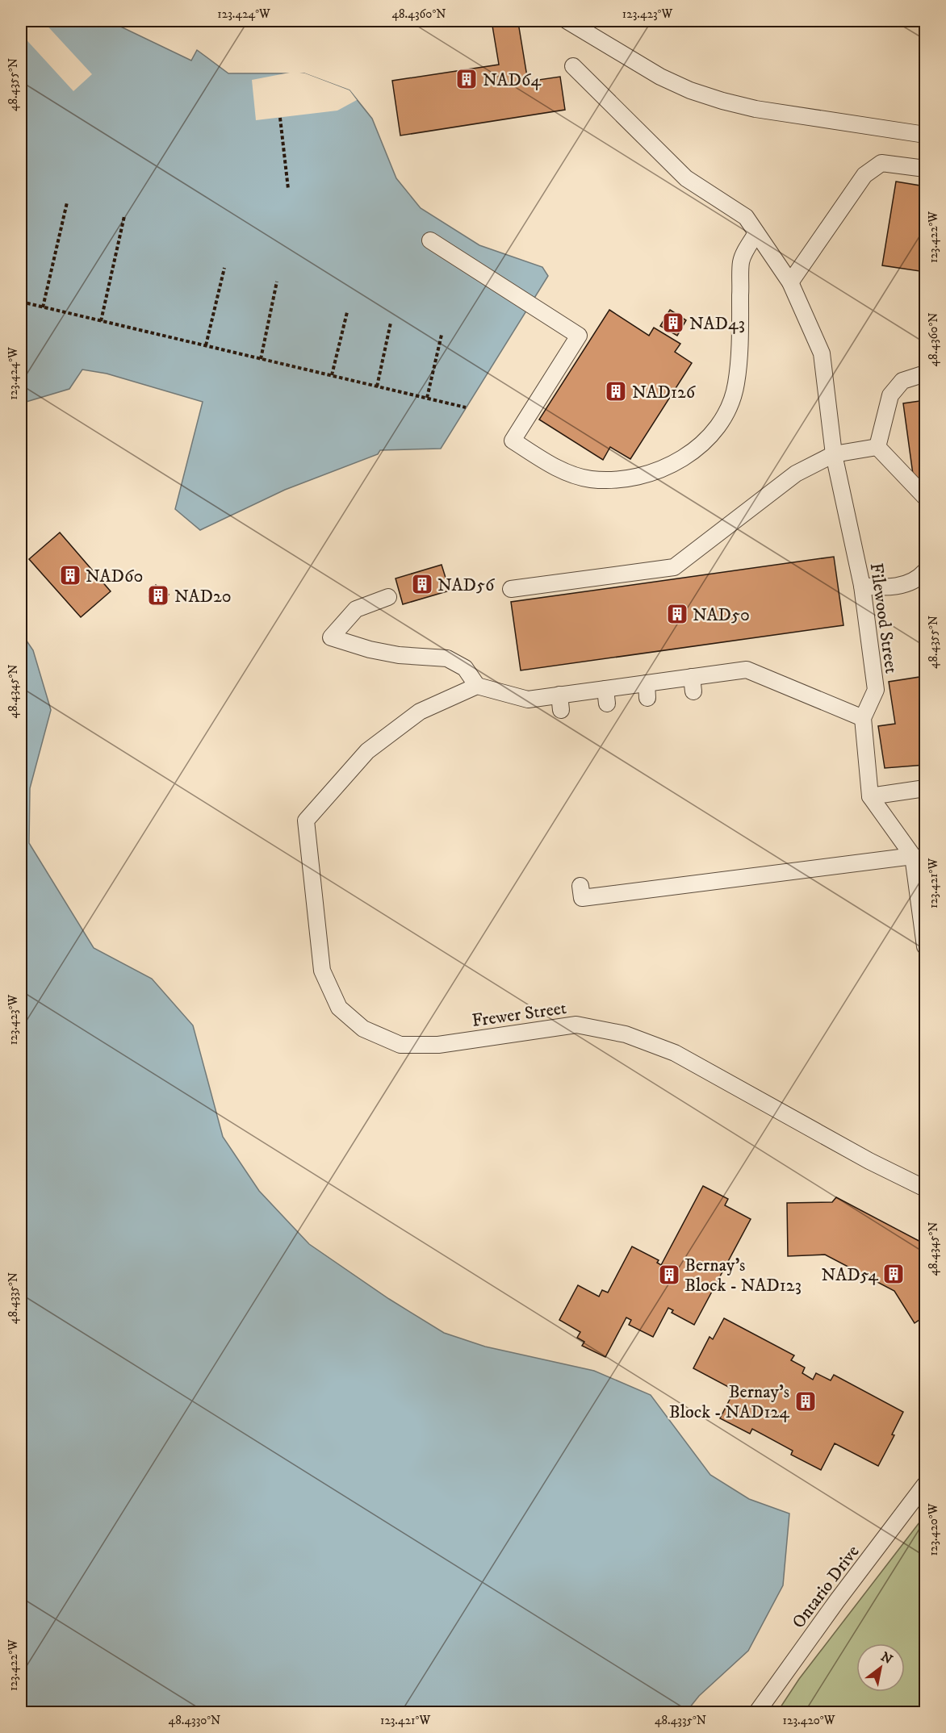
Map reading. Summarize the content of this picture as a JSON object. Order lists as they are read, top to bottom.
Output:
{
  "streets": {
    "lane": ["Filewood Street", "Frewer Street", "Ontario Drive"]
  },
  "places": {
    "building": [
      "NAD64",
      "NAD43",
      "NAD126",
      "NAD60",
      "NAD56",
      "NAD20",
      "NAD50",
      "NAD54",
      "Bernay's Block - NAD123",
      "Bernay's Block - NAD124"
    ]
  },
  "north": "top right",
  "coordinates": [
    "123.424°W",
    "48.4360°N",
    "123.423°W",
    "48.4355°N",
    "123.422°W",
    "48.4345°N",
    "123.421°W",
    "48.4335°N",
    "123.420°W",
    "48.4330°N"
  ]
}
